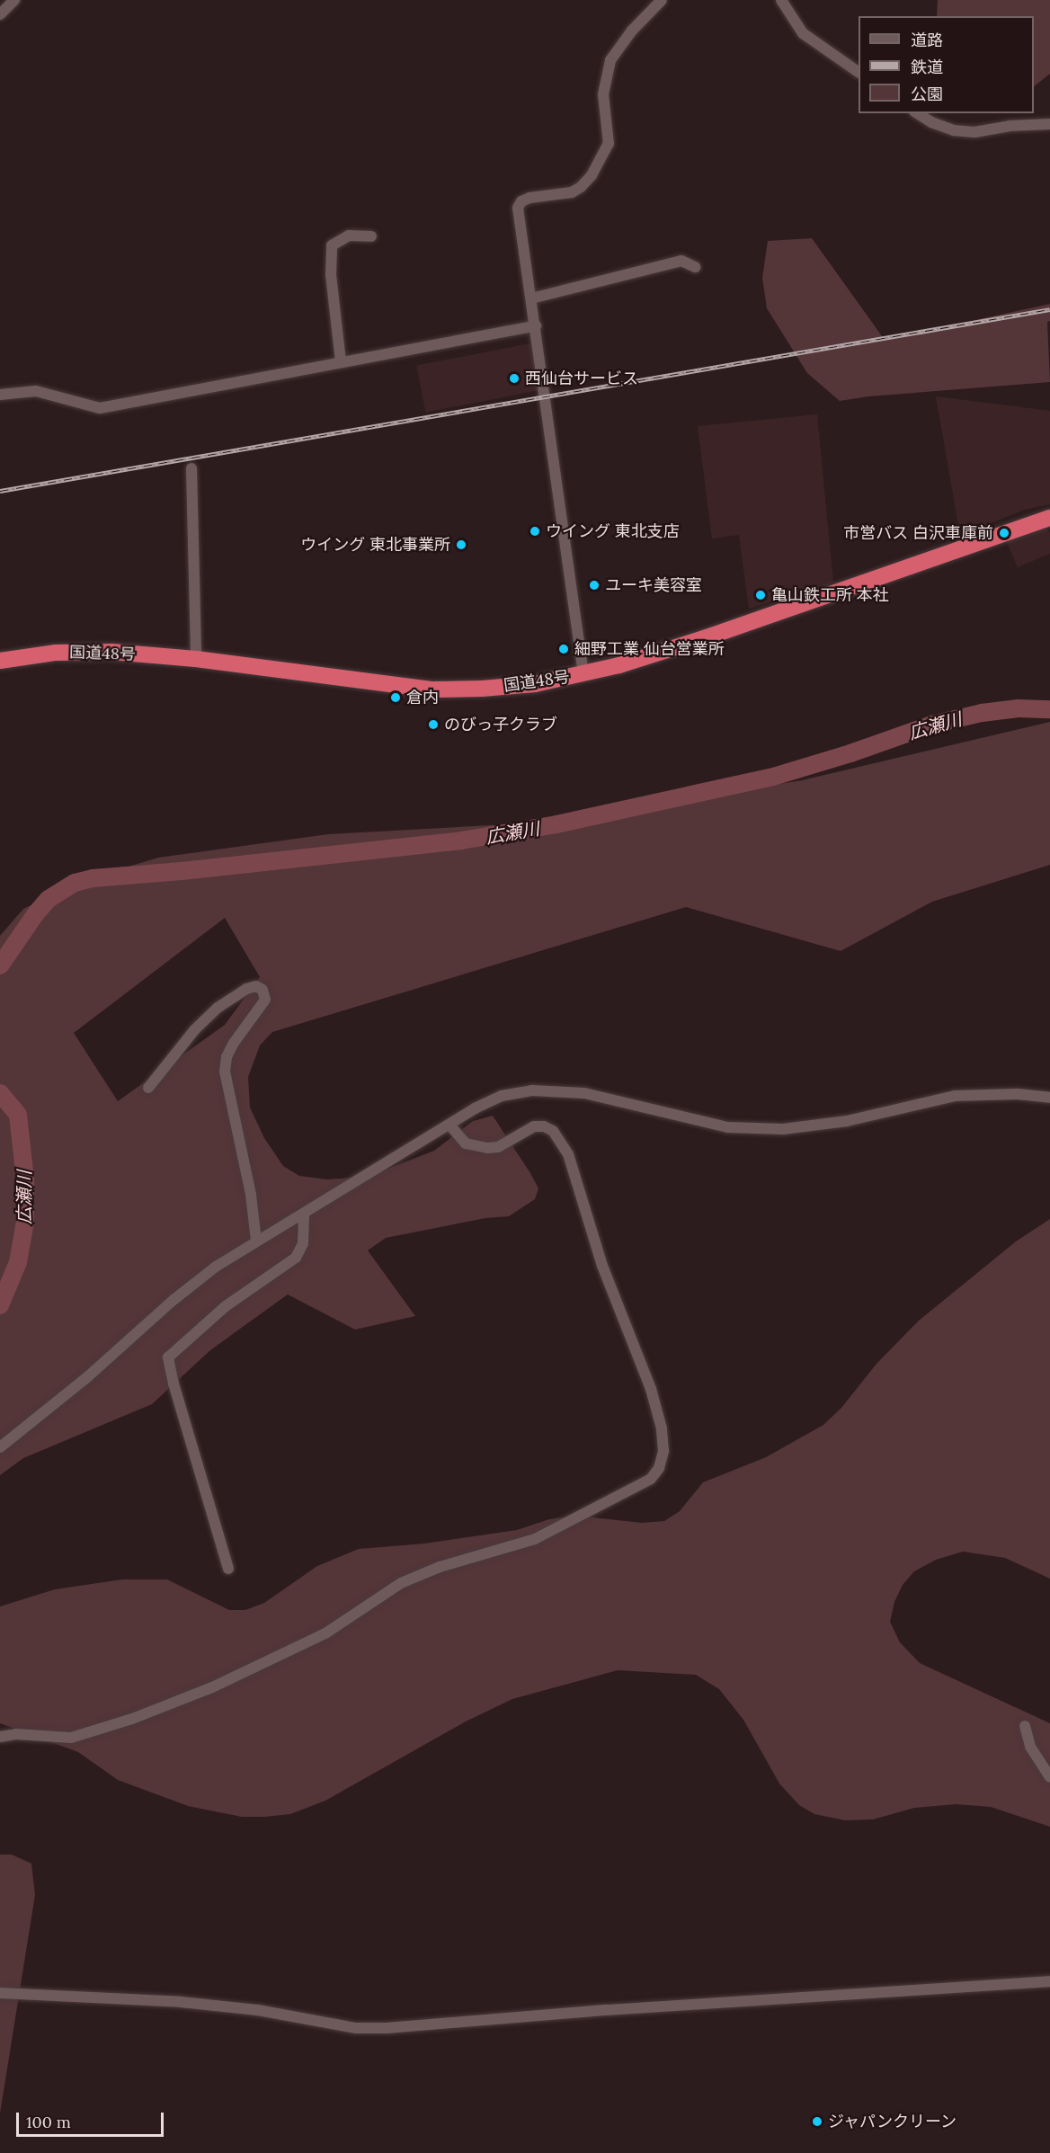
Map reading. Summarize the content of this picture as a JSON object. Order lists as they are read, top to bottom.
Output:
{
  "streets": {
    "highway": ["国道48号"]
  },
  "water": ["広瀬川"],
  "places": [
    "西仙台サービス",
    "ウイング 東北支店",
    "市営バス 白沢車庫前",
    "ウイング 東北事業所",
    "ユーキ美容室",
    "亀山鉄工所 本社",
    "細野工業 仙台営業所",
    "倉内",
    "のびっ子クラブ",
    "ジャパンクリーン"
  ],
  "legend": ["道路", "鉄道", "公園"],
  "scale_bar": "100 m"
}
